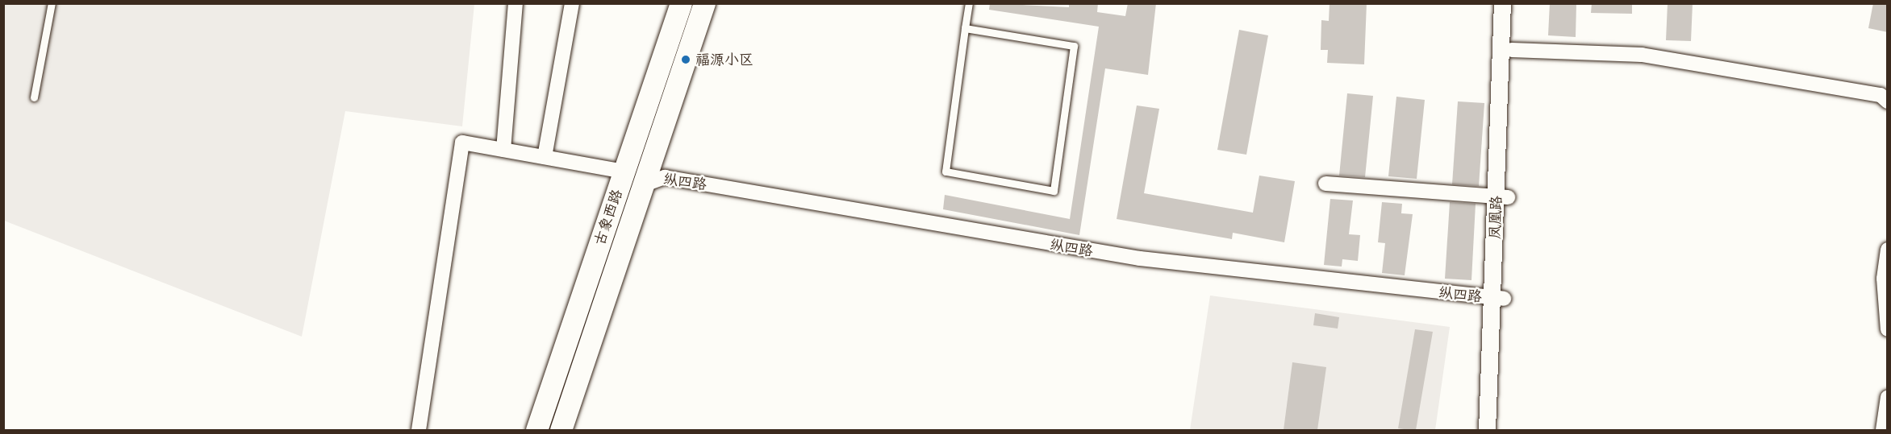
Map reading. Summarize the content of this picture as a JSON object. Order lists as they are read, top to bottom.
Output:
{
  "streets": {
    "main road": ["古象西路"],
    "street": ["纵四路", "凤凰路"]
  },
  "crossings": [
    ["纵四路", "古象西路"],
    ["纵四路", "凤凰路"]
  ],
  "places": ["福源小区"]
}
